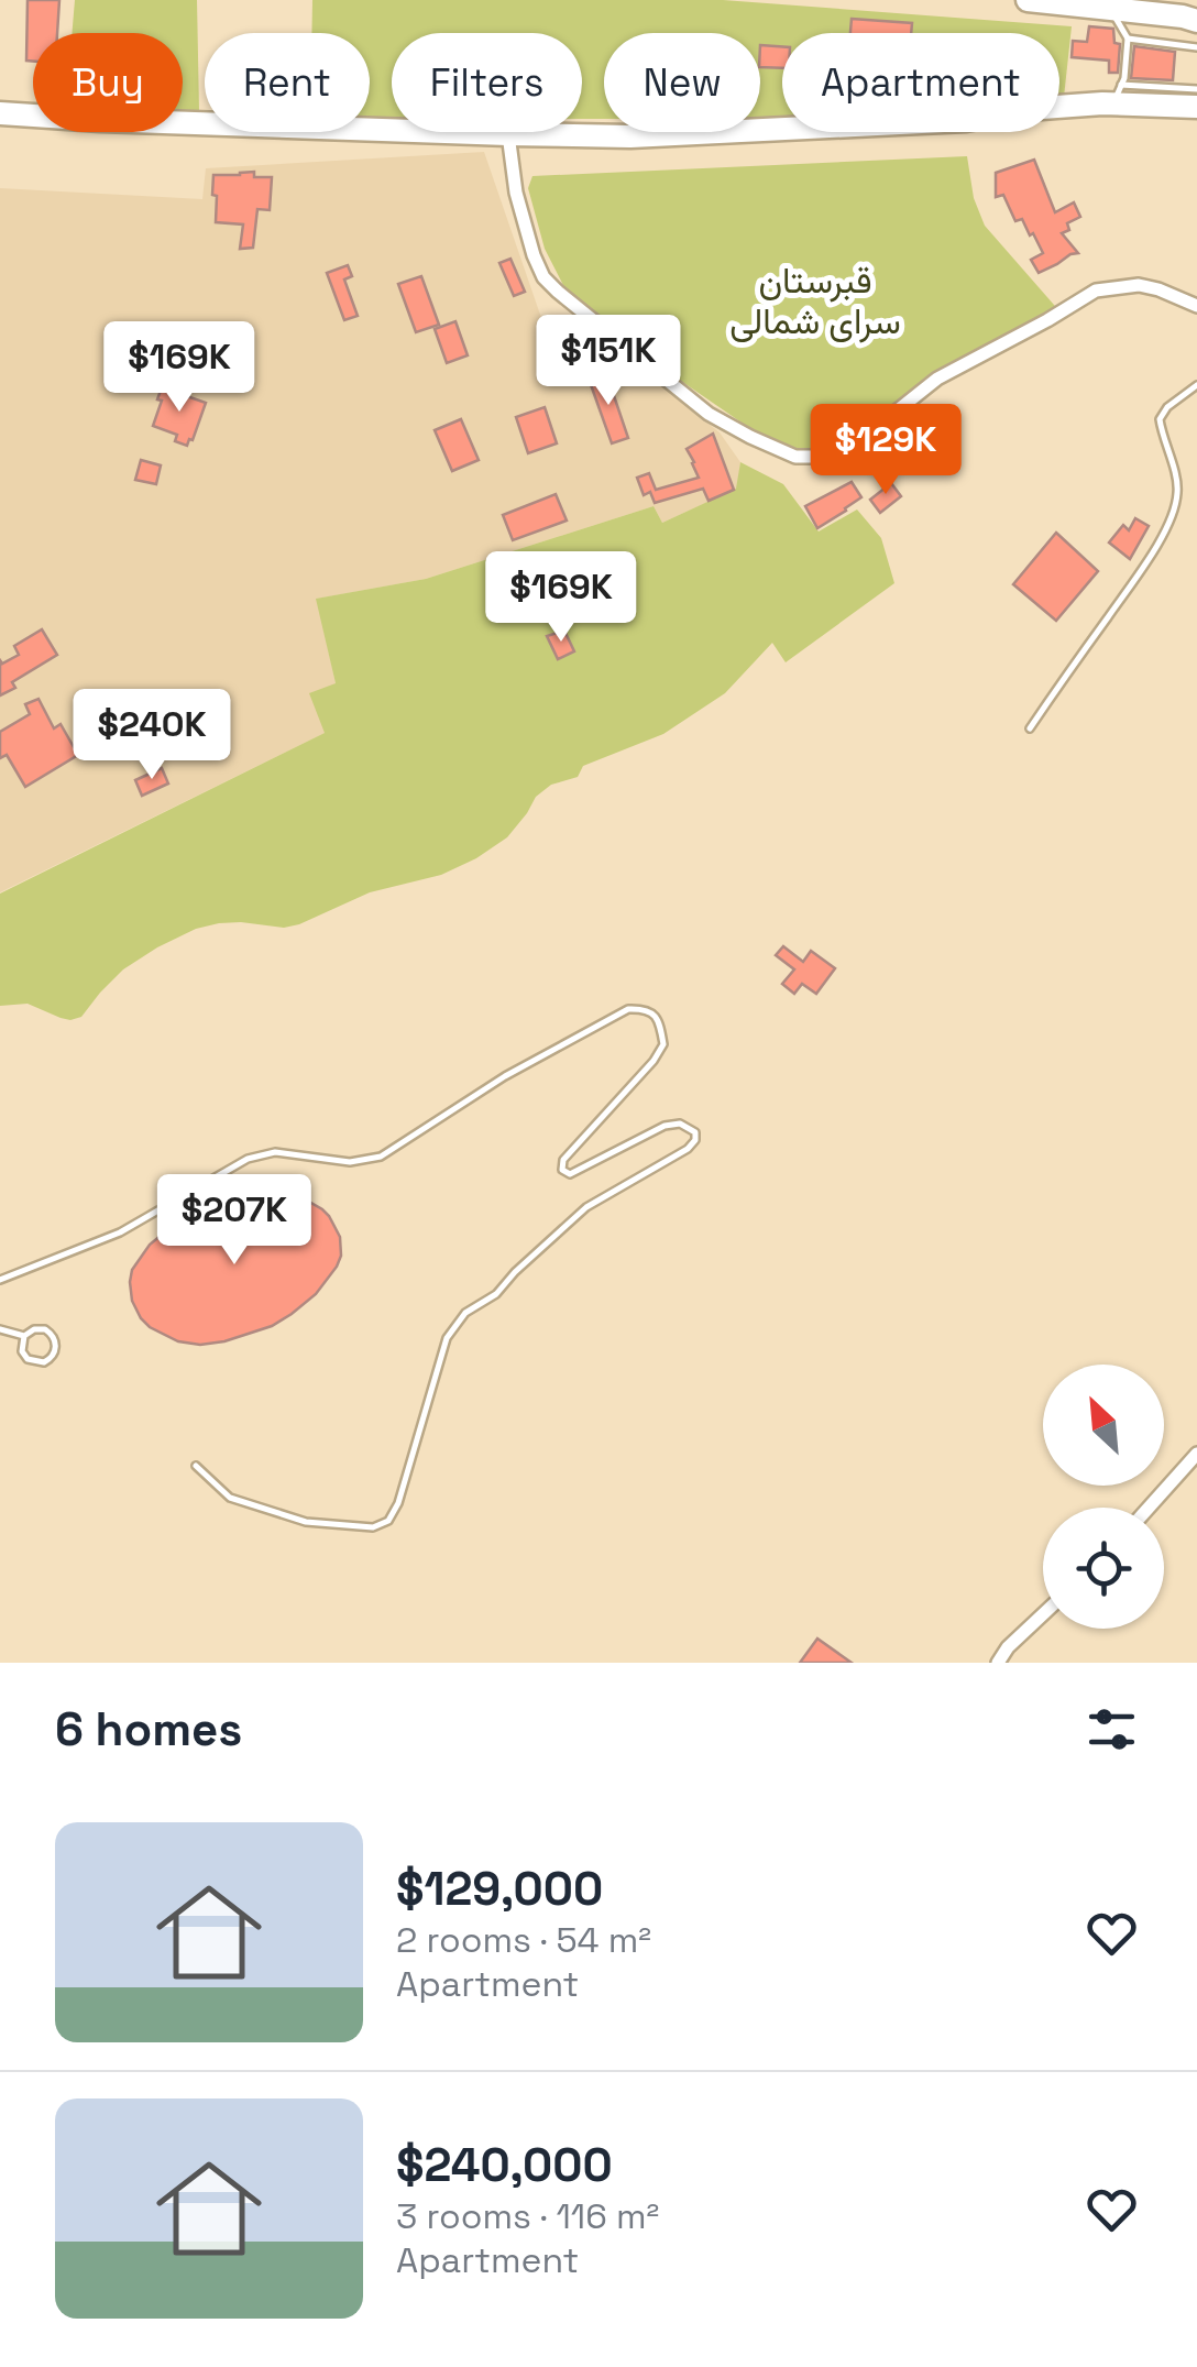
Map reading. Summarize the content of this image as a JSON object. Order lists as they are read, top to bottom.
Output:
{
  "parks": ["قبرستان سرای شمالی"],
  "north": "top left",
  "page": {
    "chip": [
      "Buy",
      "Rent",
      "Filters",
      "New",
      "Apartment"
    ],
    "price": [
      "$151K",
      "$169K",
      "$129K",
      "$169K",
      "$240K",
      "$207K"
    ],
    "heading": "6 homes",
    "list": [
      {
        "name": "$129,000",
        "note": "2 rooms · 54 m² · Apartment"
      },
      {
        "name": "$240,000",
        "note": "3 rooms · 116 m² · Apartment"
      }
    ]
  }
}
